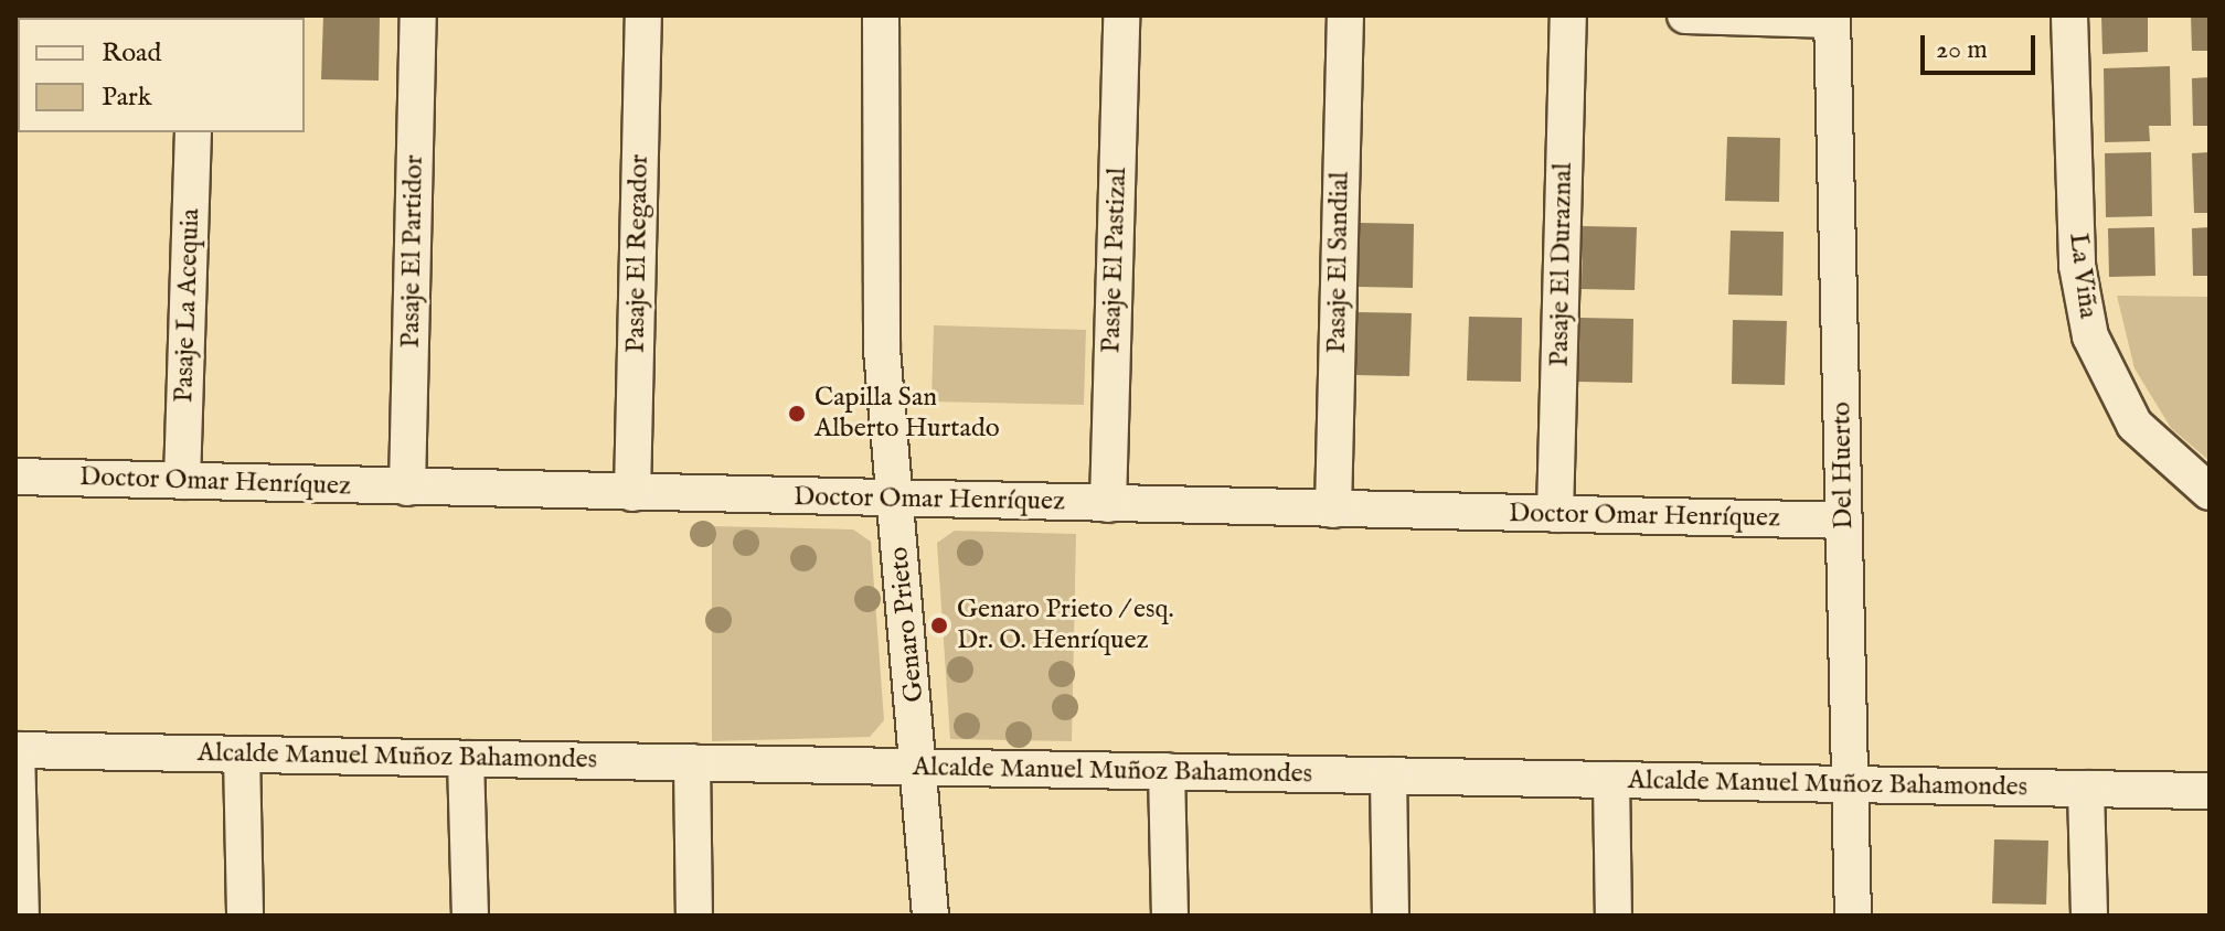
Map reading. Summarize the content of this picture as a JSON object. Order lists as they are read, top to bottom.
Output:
{
  "streets": {
    "street": [
      "Pasaje El Partidor",
      "Pasaje El Regador",
      "Pasaje El Pastizal",
      "Pasaje El Sandial",
      "Pasaje El Duraznal",
      "La Viña",
      "Pasaje La Acequia",
      "Del Huerto",
      "Doctor Omar Henríquez",
      "Genaro Prieto",
      "Alcalde Manuel Muñoz Bahamondes"
    ]
  },
  "crossings": [
    ["Pasaje El Partidor", "Doctor Omar Henríquez"],
    ["Pasaje El Regador", "Doctor Omar Henríquez"],
    ["Pasaje El Pastizal", "Doctor Omar Henríquez"],
    ["Pasaje El Sandial", "Doctor Omar Henríquez"],
    ["Pasaje El Duraznal", "Doctor Omar Henríquez"],
    ["Pasaje La Acequia", "Doctor Omar Henríquez"],
    ["Del Huerto", "Doctor Omar Henríquez"],
    ["Del Huerto", "Alcalde Manuel Muñoz Bahamondes"],
    ["Doctor Omar Henríquez", "Genaro Prieto"],
    ["Genaro Prieto", "Alcalde Manuel Muñoz Bahamondes"]
  ],
  "places": ["Capilla San Alberto Hurtado", "Genaro Prieto / esq. Dr. O. Henríquez"],
  "legend": ["Road", "Park"],
  "scale_bar": "20 m"
}
